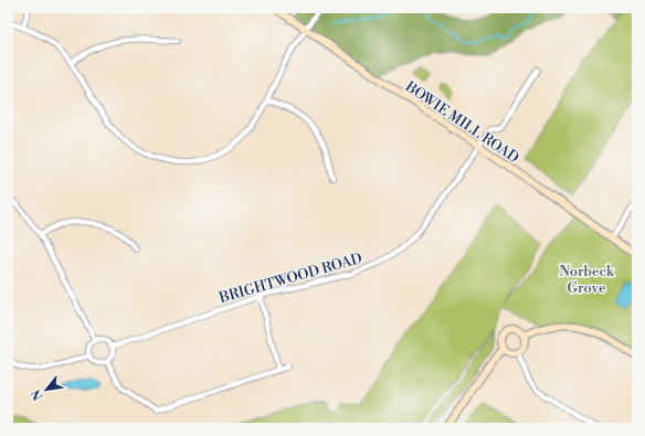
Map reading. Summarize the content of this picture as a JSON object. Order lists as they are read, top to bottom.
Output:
{
  "streets": {
    "street": ["BOWIE MILL ROAD", "BRIGHTWOOD ROAD"]
  },
  "crossings": [
    ["BOWIE MILL ROAD", "BRIGHTWOOD ROAD"]
  ],
  "parks": ["Norbeck Grove"],
  "north": "bottom left"
}
